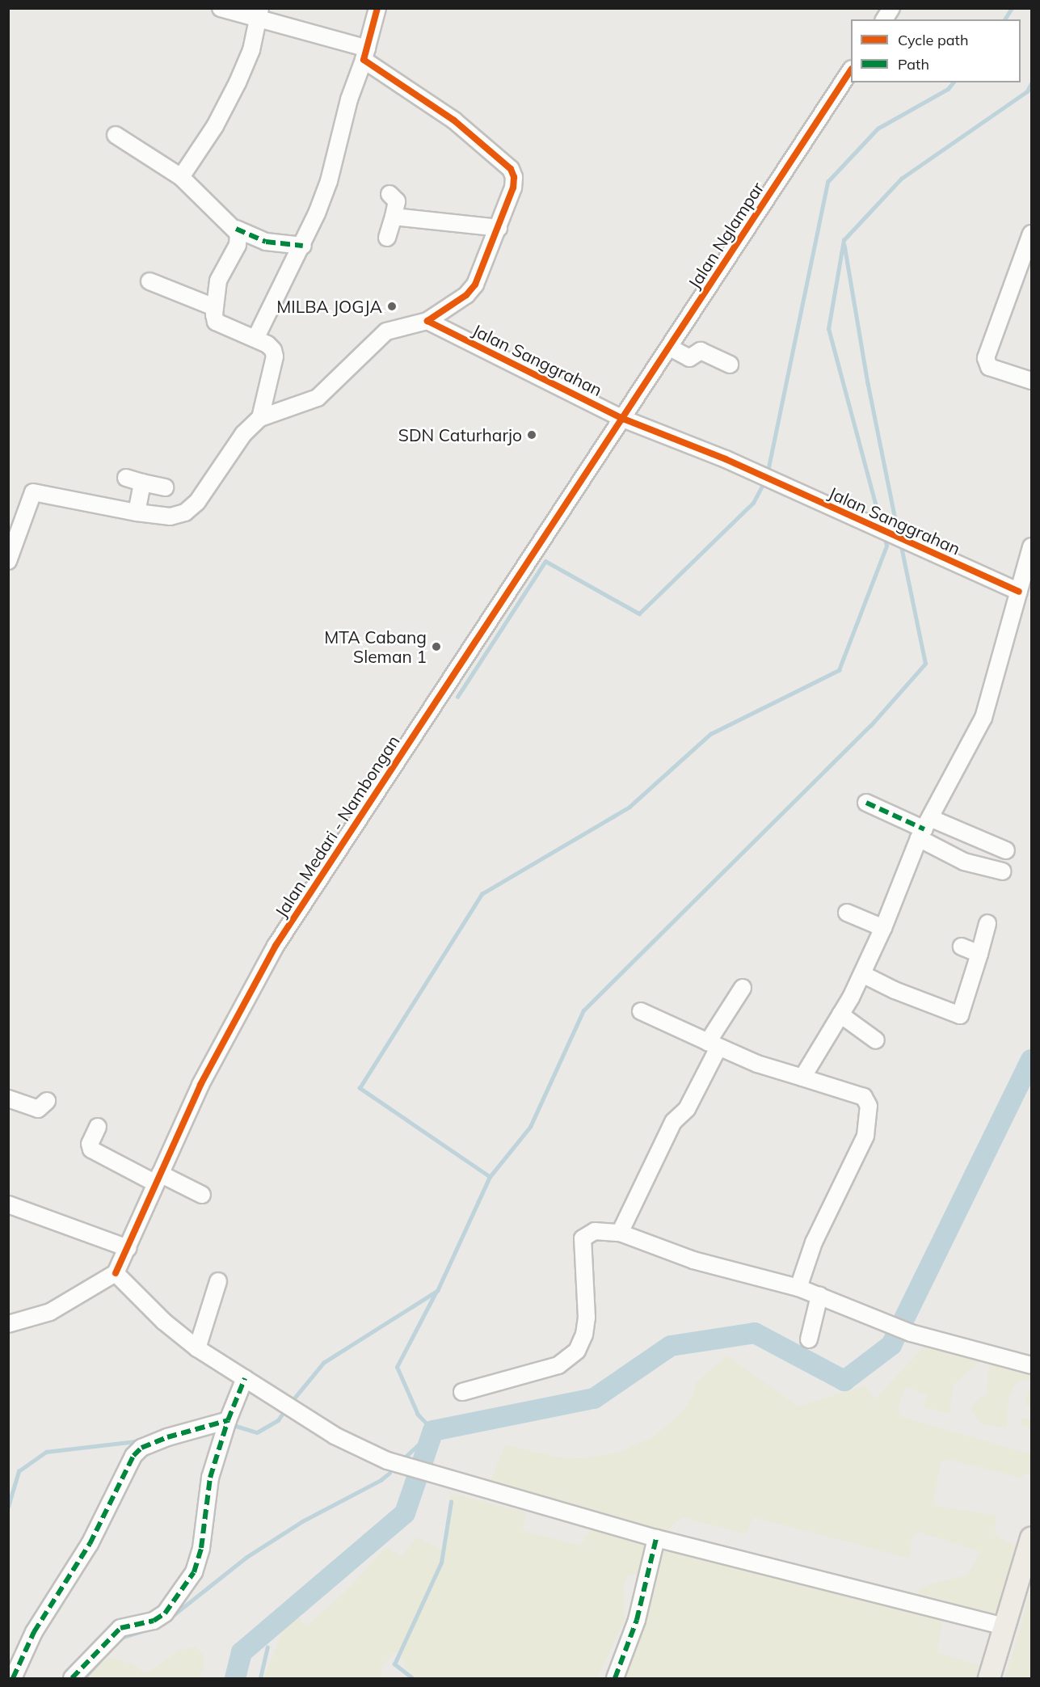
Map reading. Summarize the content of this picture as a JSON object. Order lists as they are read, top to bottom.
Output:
{
  "streets": {
    "street": ["Jalan Nglampar", "Jalan Sanggrahan", "Jalan Medari - Nambongan"]
  },
  "crossings": [
    ["Jalan Nglampar", "Jalan Sanggrahan"],
    ["Jalan Nglampar", "Jalan Medari - Nambongan"],
    ["Jalan Sanggrahan", "Jalan Medari - Nambongan"]
  ],
  "places": ["MILBA JOGJA", "SDN Caturharjo", "MTA Cabang Sleman 1"],
  "legend": ["Cycle path", "Path"]
}
